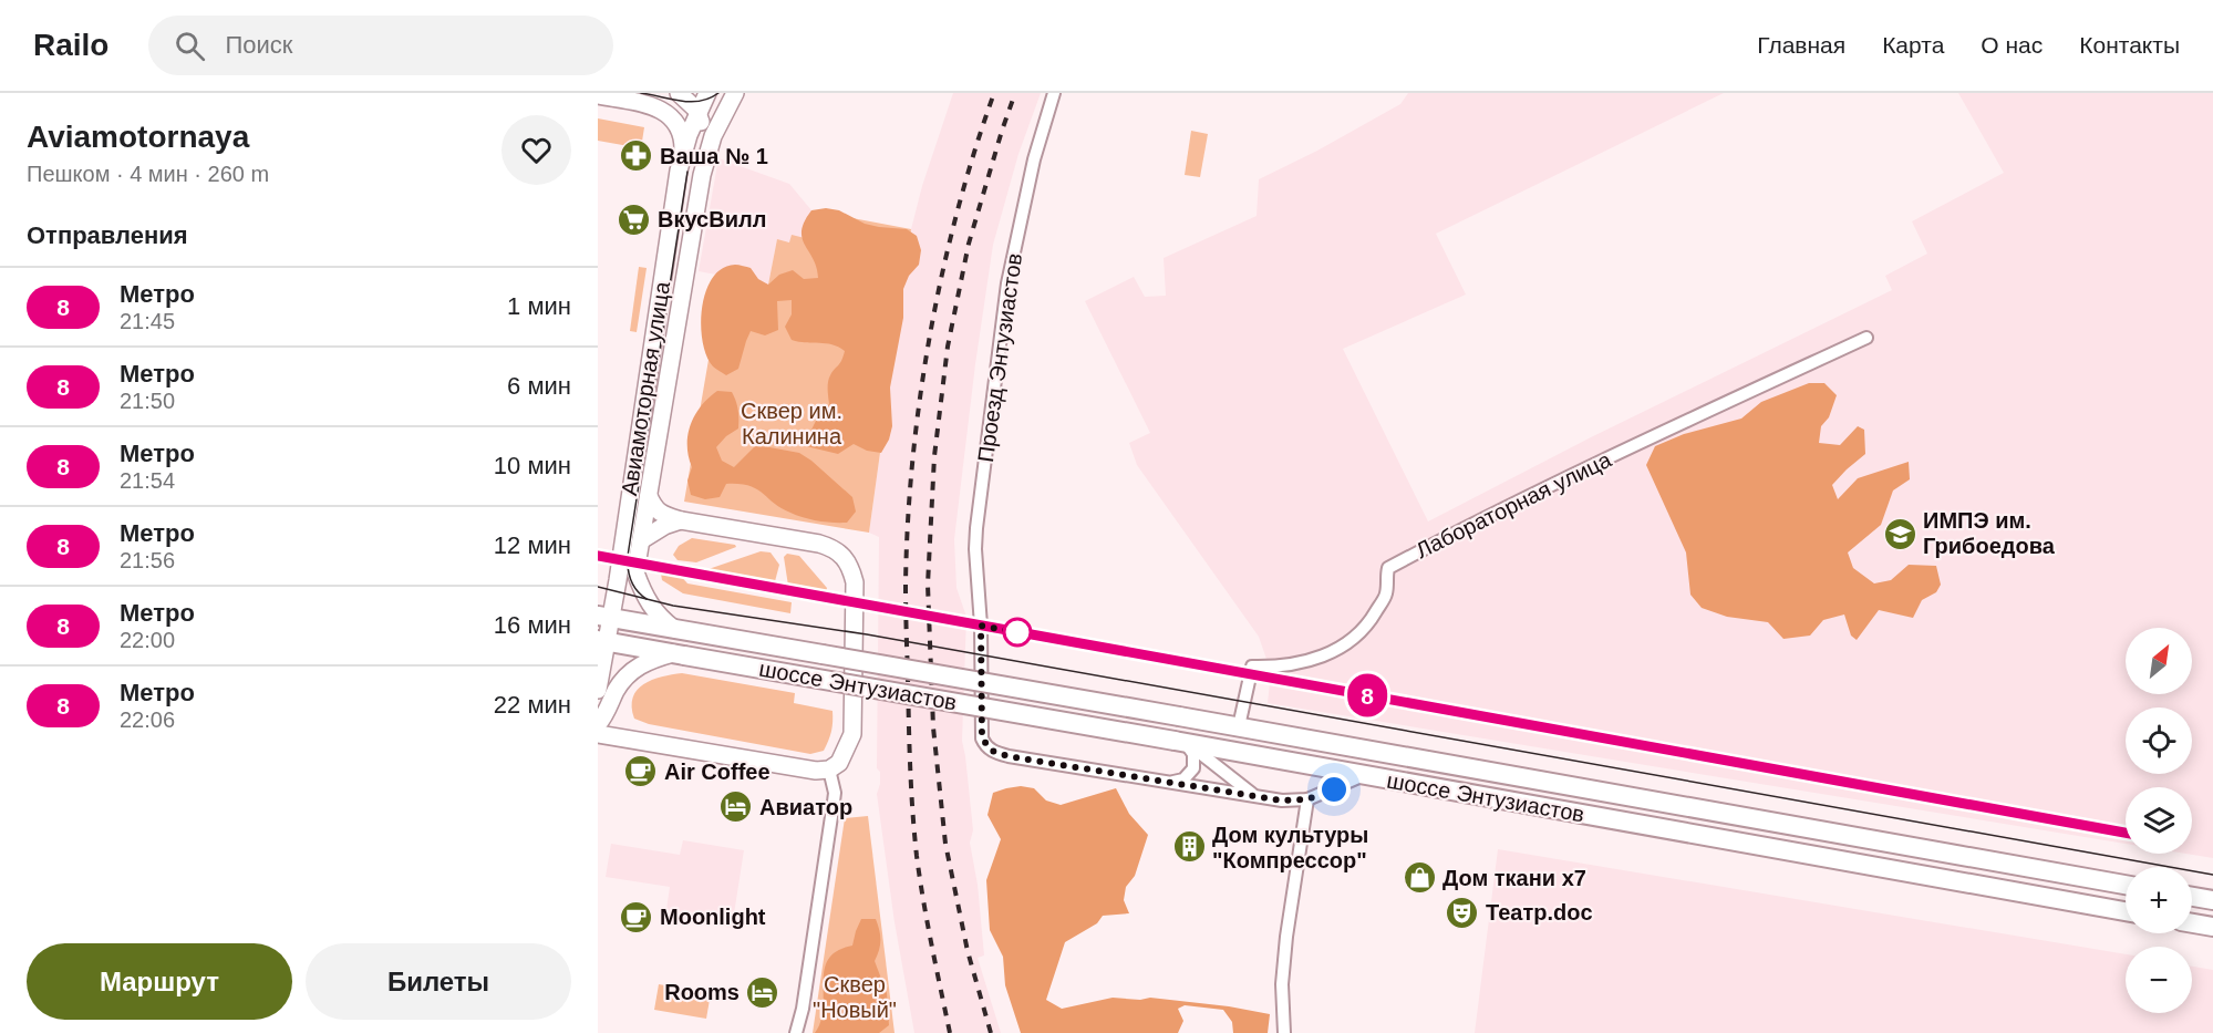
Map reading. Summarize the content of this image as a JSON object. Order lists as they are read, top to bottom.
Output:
{
  "streets": {
    "main road": ["Авиамоторная улица", "шоссе Энтузиастов"],
    "street": ["Проезд Энтузиастов", "Лабораторная улица"]
  },
  "crossings": [
    ["Авиамоторная улица", "шоссе Энтузиастов"],
    ["Лабораторная улица", "шоссе Энтузиастов"]
  ],
  "parks": ["Сквер им. Калинина", "Сквер \"Новый\""],
  "places": {
    "pharmacy": ["Ваша № 1"],
    "supermarket": ["ВкусВилл"],
    "school or university": ["ИМПЭ им. Грибоедова"],
    "cafe": ["Air Coffee", "Moonlight"],
    "hotel": ["Авиатор", "Rooms"],
    "building": ["Дом культуры \"Компрессор\""],
    "shop": ["Дом ткани x7"],
    "theatre": ["Театр.doc"]
  },
  "lines": ["metro line 8"],
  "north": "top right",
  "page": {
    "header": "Railo",
    "search": "Поиск",
    "nav": [
      "Главная",
      "Карта",
      "О нас",
      "Контакты"
    ],
    "heading": [
      ["Aviamotornaya", "Пешком · 4 мин · 260 m"],
      "Отправления"
    ],
    "on_map": "8",
    "list": [
      {
        "mark": "8",
        "name": "Метро",
        "note": "21:45",
        "value": "1 мин"
      },
      {
        "mark": "8",
        "name": "Метро",
        "note": "21:50",
        "value": "6 мин"
      },
      {
        "mark": "8",
        "name": "Метро",
        "note": "21:54",
        "value": "10 мин"
      },
      {
        "mark": "8",
        "name": "Метро",
        "note": "21:56",
        "value": "12 мин"
      },
      {
        "mark": "8",
        "name": "Метро",
        "note": "22:00",
        "value": "16 мин"
      },
      {
        "mark": "8",
        "name": "Метро",
        "note": "22:06",
        "value": "22 мин"
      }
    ],
    "map_buttons": ["+", "−"],
    "buttons": ["Маршрут", "Билеты"]
  }
}
